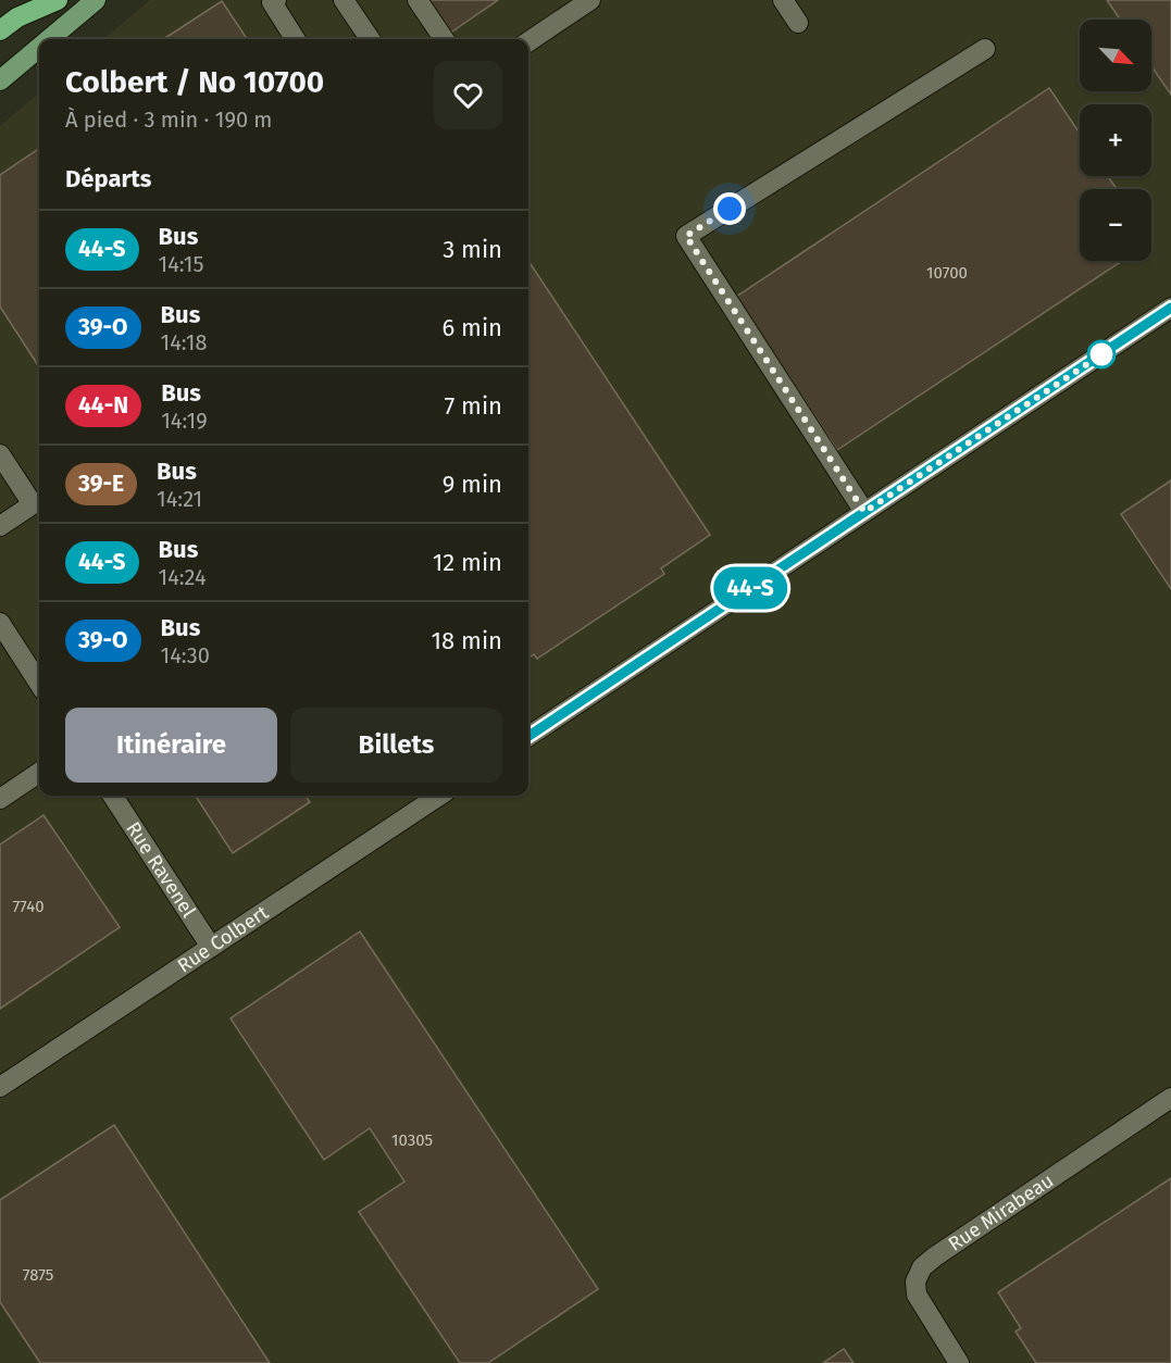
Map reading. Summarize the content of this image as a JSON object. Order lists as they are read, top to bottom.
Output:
{
  "streets": {
    "street": ["Rue Ravenel", "Rue Colbert", "Rue Mirabeau"]
  },
  "crossings": [
    ["Rue Ravenel", "Rue Colbert"]
  ],
  "lines": ["bus line 44-S"],
  "house_numbers": [
    "10700",
    "7740",
    "10305",
    "7875"
  ],
  "north": "bottom right",
  "page": {
    "on_map": "44-S",
    "map_buttons": ["+", "−"],
    "heading": [
      ["Colbert / No 10700", "À pied · 3 min · 190 m"],
      "Départs"
    ],
    "list": [
      {
        "mark": "44-S",
        "name": "Bus",
        "note": "14:15",
        "value": "3 min"
      },
      {
        "mark": "39-O",
        "name": "Bus",
        "note": "14:18",
        "value": "6 min"
      },
      {
        "mark": "44-N",
        "name": "Bus",
        "note": "14:19",
        "value": "7 min"
      },
      {
        "mark": "39-E",
        "name": "Bus",
        "note": "14:21",
        "value": "9 min"
      },
      {
        "mark": "44-S",
        "name": "Bus",
        "note": "14:24",
        "value": "12 min"
      },
      {
        "mark": "39-O",
        "name": "Bus",
        "note": "14:30",
        "value": "18 min"
      }
    ],
    "buttons": ["Itinéraire", "Billets"]
  }
}
